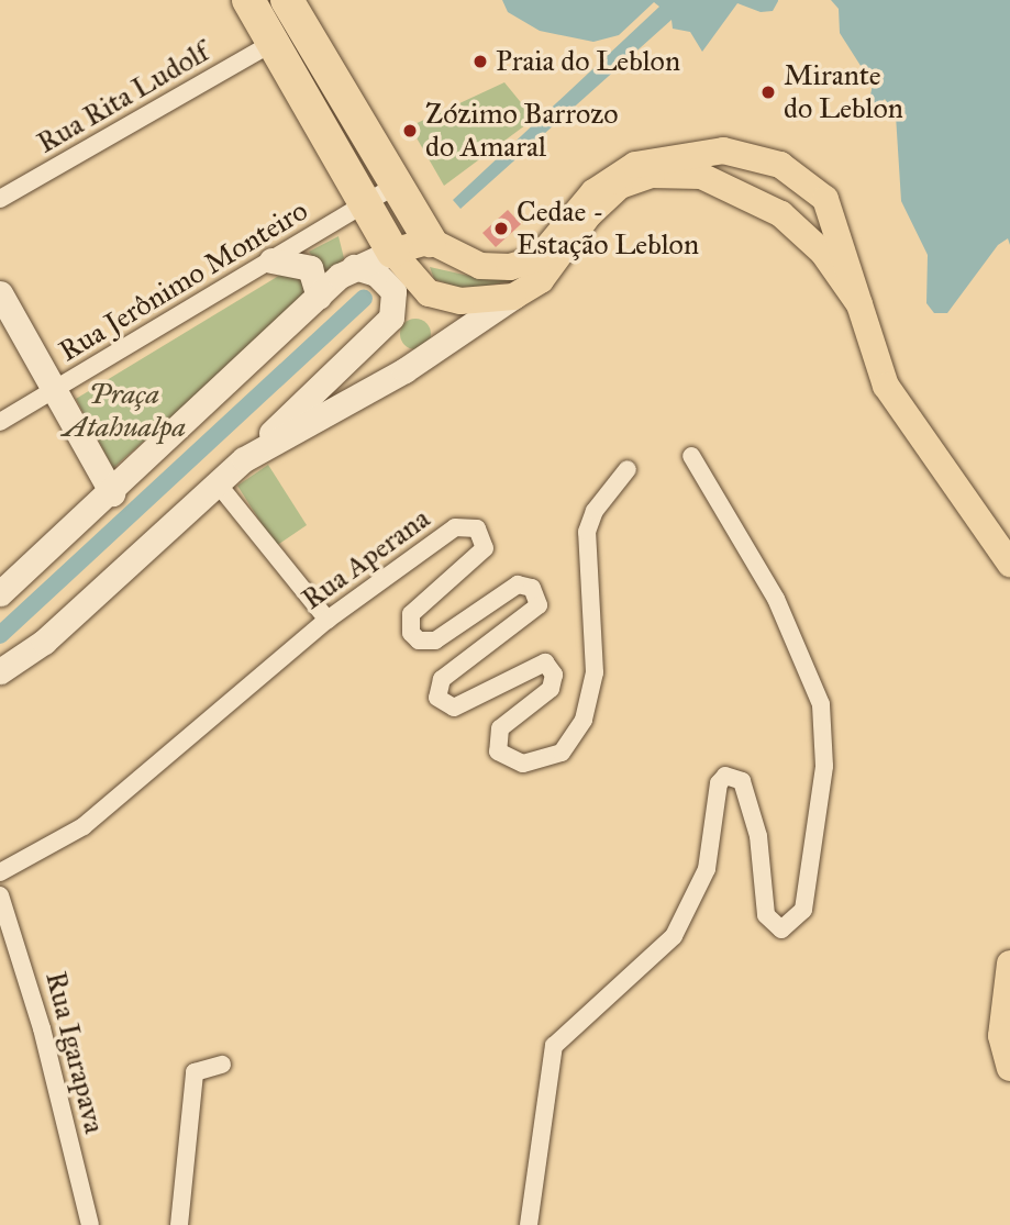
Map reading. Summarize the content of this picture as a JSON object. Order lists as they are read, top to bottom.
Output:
{
  "streets": {
    "street": [
      "Rua Rita Ludolf",
      "Rua Jerônimo Monteiro",
      "Rua Aperana",
      "Rua Igarapava"
    ]
  },
  "parks": ["Praça Atahualpa"],
  "places": [
    "Praia do Leblon",
    "Mirante do Leblon",
    "Zózimo Barrozo do Amaral",
    "Cedae - Estação Leblon"
  ]
}
